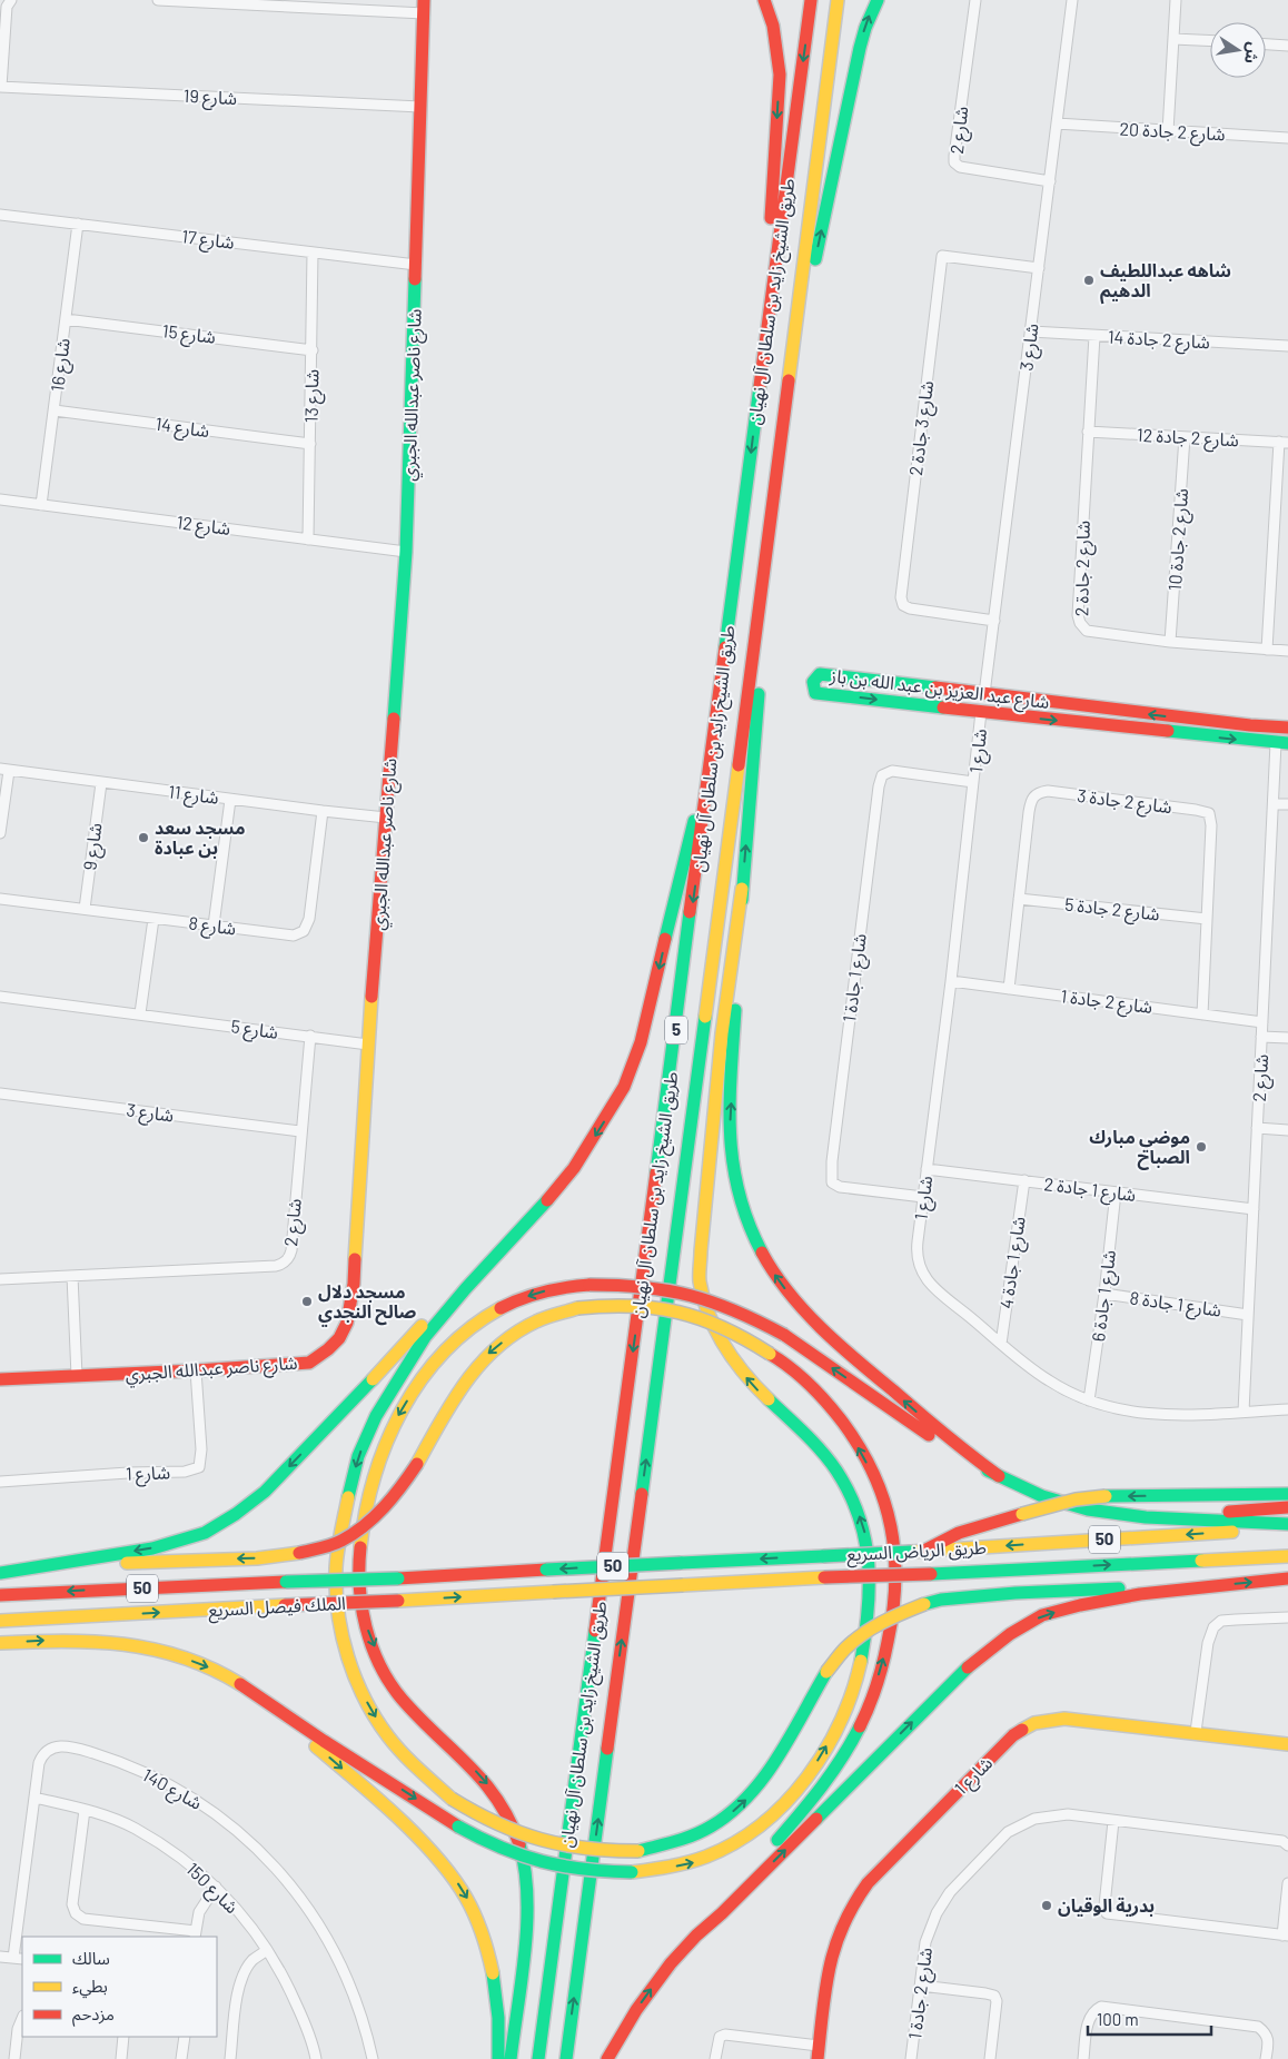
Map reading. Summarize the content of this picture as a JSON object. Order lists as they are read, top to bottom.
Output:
{
  "streets": {
    "main road": [
      "طريق الشيخ زايد بن سلطان آل نهيان",
      "شارع ناصر عبدالله الجبري",
      "شارع عبد العزيز بن عبد الله بن باز",
      "شارع 1",
      "5",
      "50",
      "طريق الرياض السريع",
      "الملك فيصل السريع"
    ],
    "street": [
      "شارع 19",
      "شارع 2",
      "شارع 2 جادة 20",
      "شارع 17",
      "شارع 15",
      "شارع 2 جادة 14",
      "شارع 3",
      "شارع 16",
      "شارع 13",
      "شارع 14",
      "شارع 3 جادة 2",
      "شارع 2 جادة 12",
      "شارع 12",
      "شارع 2 جادة 10",
      "شارع 2 جادة 2",
      "شارع 11",
      "شارع 2 جادة 3",
      "شارع 9",
      "شارع 2 جادة 5",
      "شارع 8",
      "شارع 1 جادة 1",
      "شارع 2 جادة 1",
      "شارع 5",
      "شارع 1 جادة 2",
      "شارع 1 جادة 4",
      "شارع 1 جادة 6",
      "شارع 1 جادة 8",
      "شارع 140",
      "شارع 150"
    ]
  },
  "crossings": [
    ["شارع 19", "شارع ناصر عبدالله الجبري"],
    ["شارع 2", "شارع 3"],
    ["شارع 2", "شارع عبد العزيز بن عبد الله بن باز"],
    ["شارع 2", "شارع 1"],
    ["شارع 2", "شارع 2 جادة 1"],
    ["شارع 2", "شارع 5"],
    ["شارع 2", "شارع 1 جادة 2"],
    ["شارع 2", "شارع 1 جادة 8"],
    ["شارع 2 جادة 20", "شارع 3"],
    ["شارع 17", "شارع 16"],
    ["شارع 17", "شارع ناصر عبدالله الجبري"],
    ["شارع 17", "شارع 13"],
    ["شارع 15", "شارع 16"],
    ["شارع 15", "شارع 13"],
    ["شارع 2 جادة 14", "شارع 3"],
    ["شارع 2 جادة 14", "شارع 2 جادة 2"],
    ["شارع 3", "شارع 3 جادة 2"],
    ["شارع 3", "شارع عبد العزيز بن عبد الله بن باز"],
    ["شارع 16", "شارع 14"],
    ["شارع 16", "شارع 12"],
    ["شارع ناصر عبدالله الجبري", "شارع 12"],
    ["شارع ناصر عبدالله الجبري", "شارع 1"],
    ["شارع ناصر عبدالله الجبري", "شارع 11"],
    ["شارع ناصر عبدالله الجبري", "شارع 5"],
    ["شارع 13", "شارع 14"],
    ["شارع 13", "شارع 12"],
    ["شارع 2 جادة 12", "شارع 2 جادة 10"],
    ["شارع 2 جادة 12", "شارع 2 جادة 2"],
    ["شارع 2 جادة 10", "شارع 2 جادة 2"],
    ["شارع عبد العزيز بن عبد الله بن باز", "شارع 1"],
    ["شارع 1", "شارع 1 جادة 1"],
    ["شارع 1", "شارع 2 جادة 1"],
    ["شارع 1", "شارع 1 جادة 2"],
    ["شارع 1", "شارع 1 جادة 4"],
    ["شارع 1", "شارع 1 جادة 6"],
    ["شارع 11", "شارع 9"],
    ["شارع 11", "شارع 8"],
    ["شارع 2 جادة 3", "شارع 2 جادة 5"],
    ["شارع 2 جادة 3", "شارع 2 جادة 1"],
    ["شارع 9", "شارع 8"],
    ["شارع 1 جادة 2", "شارع 1 جادة 4"],
    ["شارع 1 جادة 2", "شارع 1 جادة 6"],
    ["شارع 1 جادة 6", "شارع 1 جادة 8"],
    ["طريق الرياض السريع", "الملك فيصل السريع"],
    ["شارع 140", "شارع 150"]
  ],
  "places": [
    "شاهه عبداللطيف الدهيم",
    "مسجد سعد بن عبادة",
    "موضي مبارك الصباح",
    "مسجد دلال صالح النجدي",
    "بدرية الوقيان"
  ],
  "legend": ["سالك", "بطيء", "مزدحم"],
  "scale_bar": "100 m",
  "north": "right"
}
